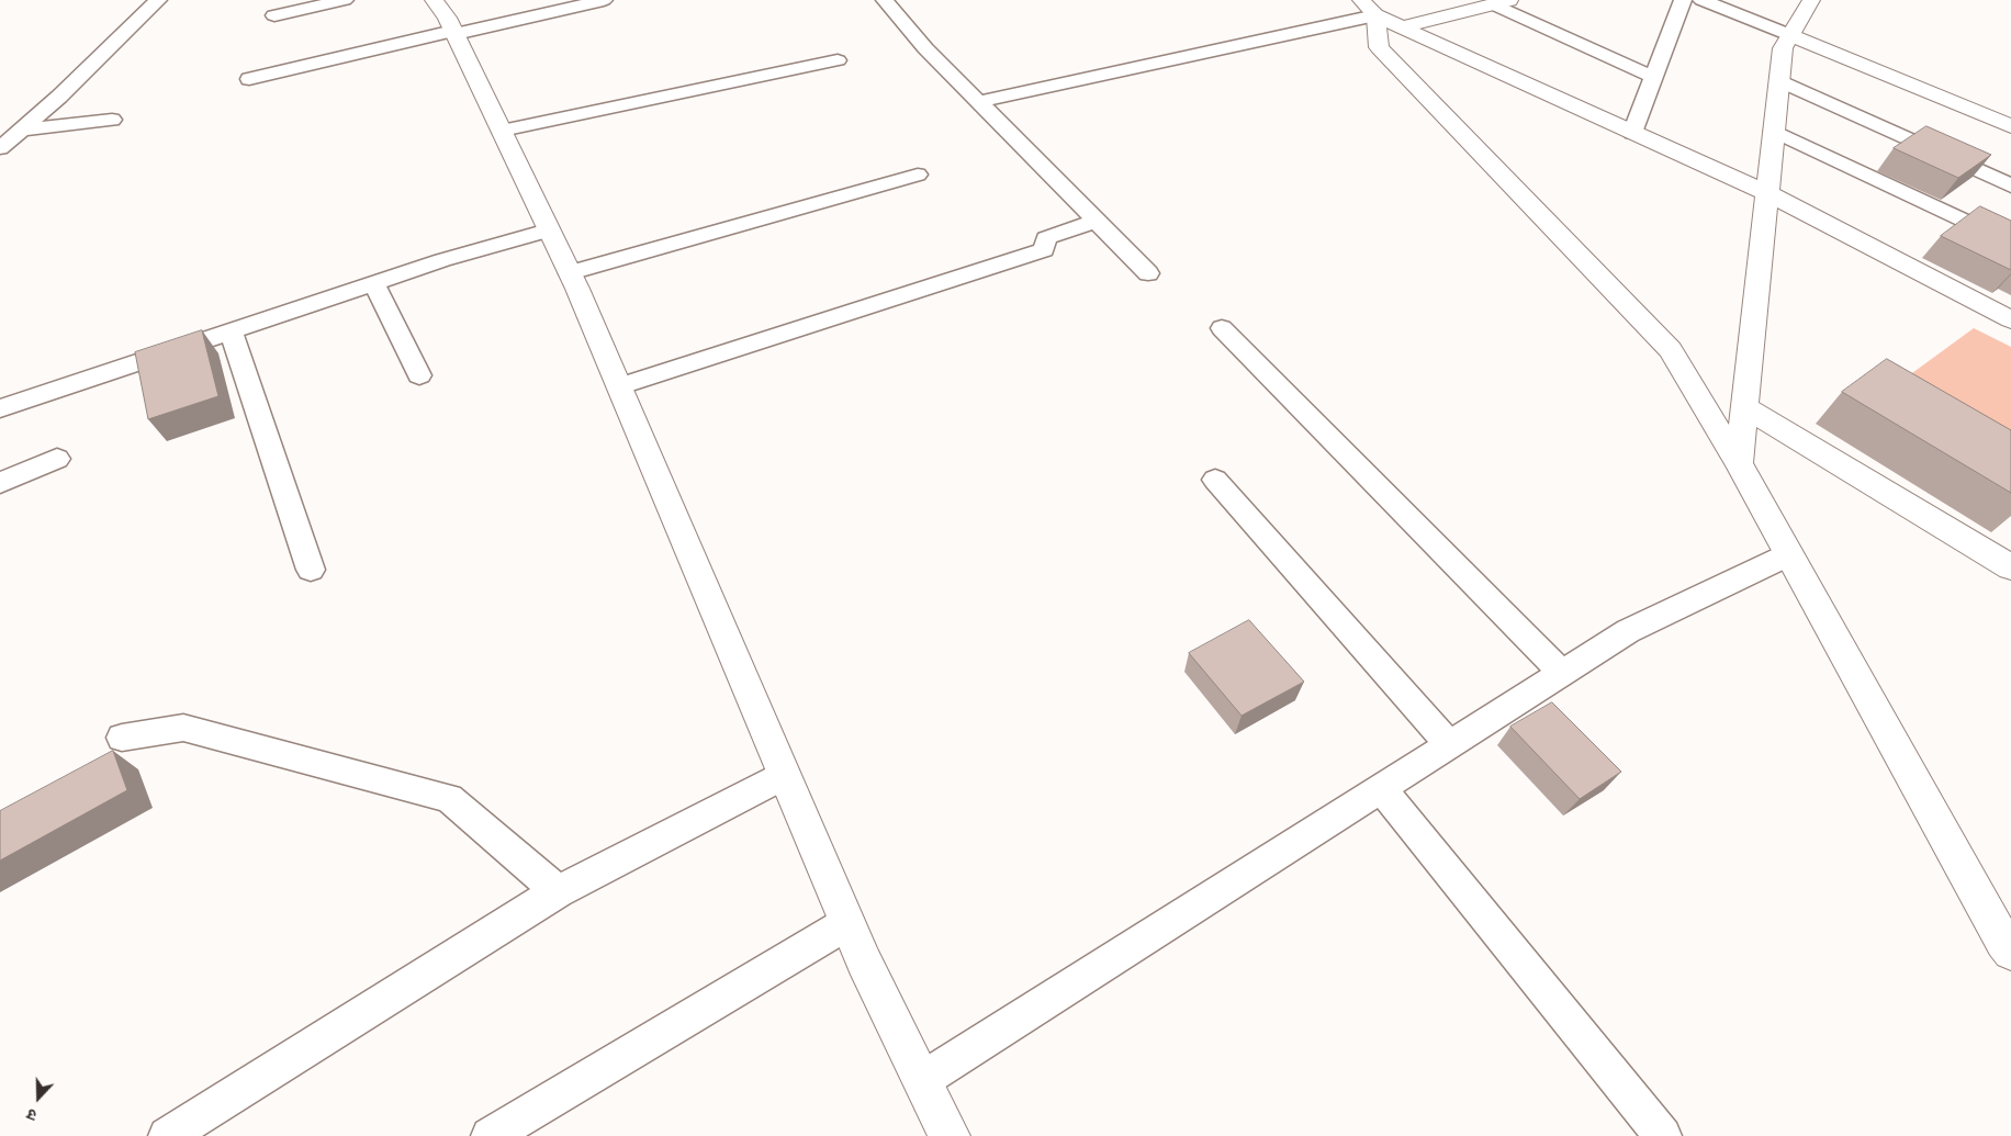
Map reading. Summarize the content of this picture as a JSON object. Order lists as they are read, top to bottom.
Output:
{
  "north": "bottom"
}
